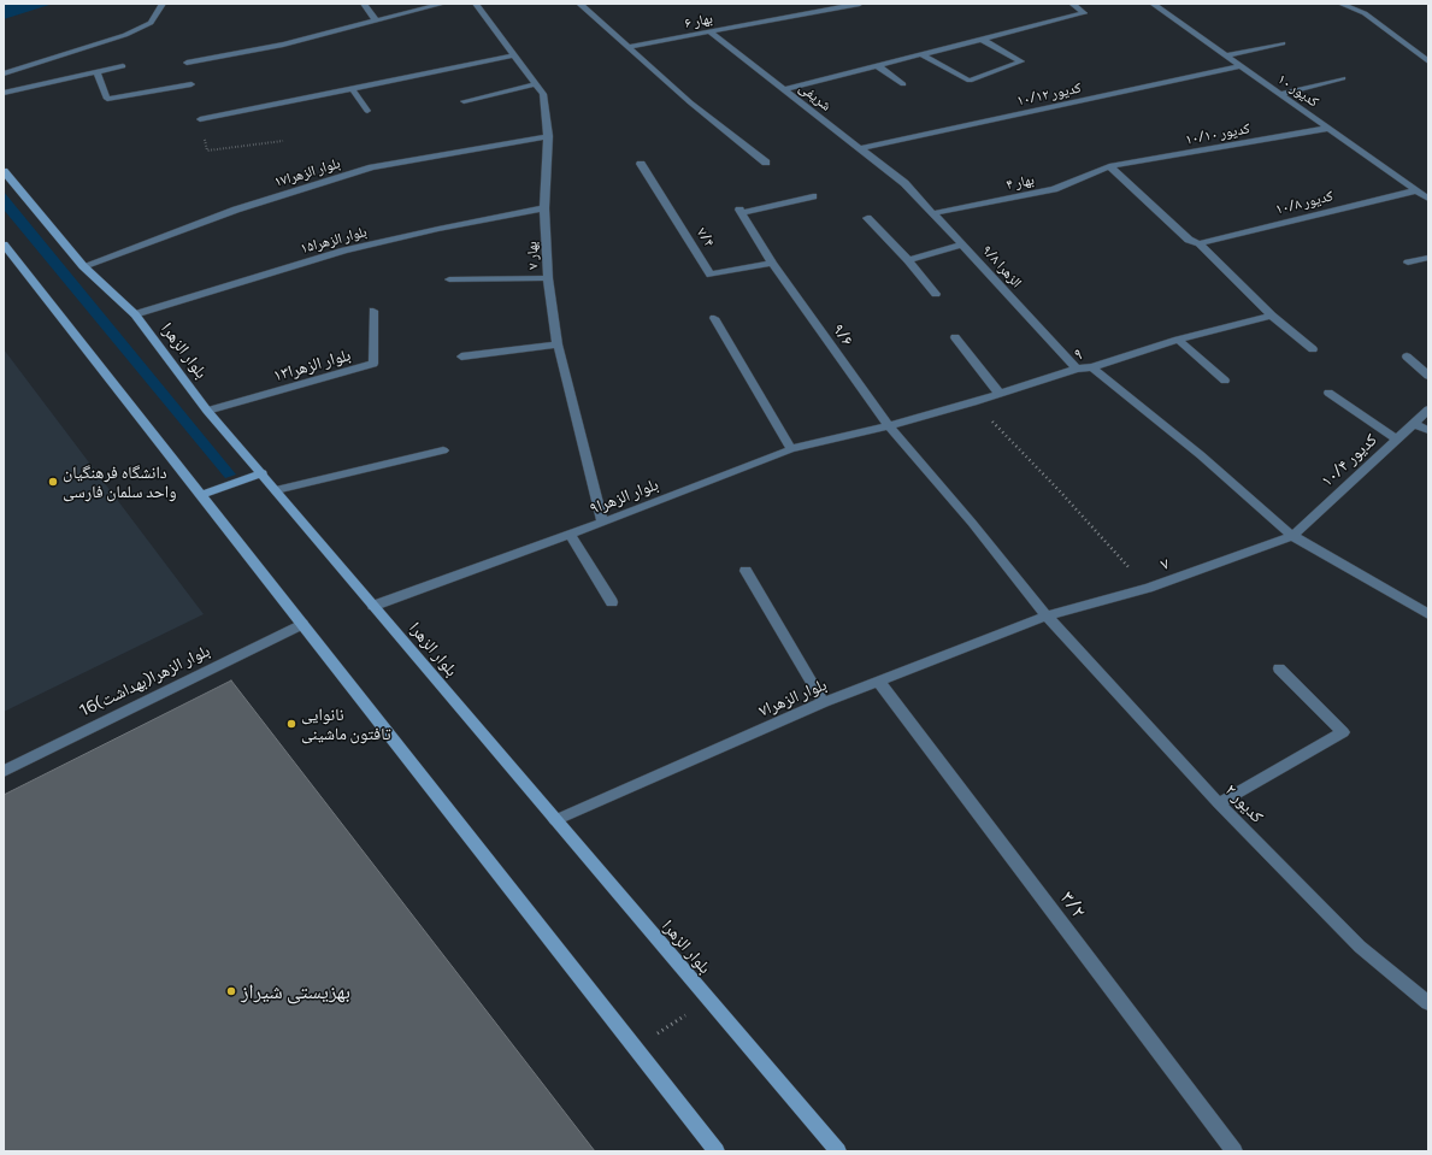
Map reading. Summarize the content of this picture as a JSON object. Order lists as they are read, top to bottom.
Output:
{
  "streets": {
    "main road": ["بلوار الزهرا"],
    "street": [
      "بهار ۶",
      "کدیور ۱۰",
      "کدیور ۱۰/۱۲",
      "شریفی",
      "کدیور ۱۰/۱۰",
      "بلوار الزهرا۱۷",
      "بهار ۴",
      "کدیور ۱۰/۸",
      "۷/۴",
      "بلوار الزهرا۱۵",
      "بهار ۷",
      "الزهرا ۹/۸",
      "۹/۶",
      "۹",
      "بلوار الزهرا۱۳",
      "کدیور ۱۰/۴",
      "بلوار الزهرا۹",
      "۷",
      "16بلوار الزهرا(بهداشت)",
      "بلوار الزهرا۷",
      "۲ کدیور",
      "۳/۲"
    ]
  },
  "crossings": [
    ["بهار ۶", "شریفی"],
    ["کدیور ۱۰", "کدیور ۱۰/۱۲"],
    ["کدیور ۱۰", "کدیور ۱۰/۱۰"],
    ["کدیور ۱۰", "کدیور ۱۰/۸"],
    ["کدیور ۱۰/۱۲", "شریفی"],
    ["شریفی", "الزهرا ۹/۸"],
    ["کدیور ۱۰/۱۰", "بهار ۴"],
    ["بلوار الزهرا۱۷", "بهار ۷"],
    ["بلوار الزهرا۱۷", "بلوار الزهرا"],
    ["بهار ۴", "الزهرا ۹/۸"],
    ["۷/۴", "۹/۶"],
    ["بلوار الزهرا۱۵", "بهار ۷"],
    ["بلوار الزهرا۱۵", "بلوار الزهرا"],
    ["بهار ۷", "بلوار الزهرا۹"],
    ["الزهرا ۹/۸", "۹"],
    ["۹/۶", "۹"],
    ["۹/۶", "بلوار الزهرا۹"],
    ["۹/۶", "۷"],
    ["۹/۶", "بلوار الزهرا۷"],
    ["۹/۶", "۲ کدیور"],
    ["بلوار الزهرا", "بلوار الزهرا۱۳"],
    ["بلوار الزهرا", "بلوار الزهرا۹"],
    ["بلوار الزهرا", "بلوار الزهرا۷"],
    ["۹", "بلوار الزهرا۹"],
    ["کدیور ۱۰/۴", "۷"],
    ["۷", "بلوار الزهرا۷"],
    ["۷", "۲ کدیور"],
    ["بلوار الزهرا۷", "۲ کدیور"],
    ["بلوار الزهرا۷", "۳/۲"]
  ],
  "places": ["دانشگاه فرهنگیان واحد سلمان فارسی", "نانوایی تافتون ماشینی", "بهزیستی شیراز"]
}
